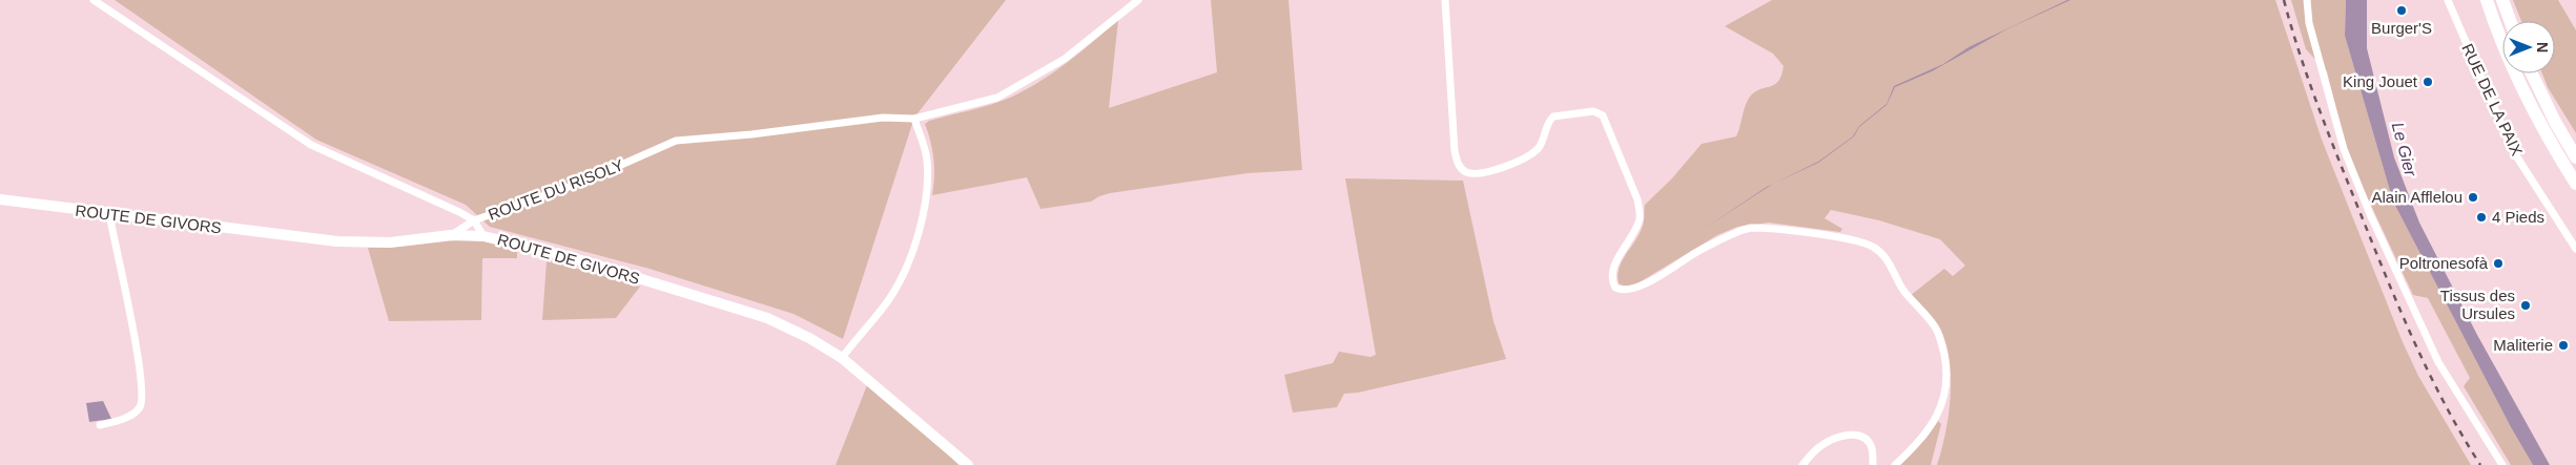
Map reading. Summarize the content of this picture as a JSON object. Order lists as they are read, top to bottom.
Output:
{
  "streets": {
    "street": ["RUE DE LA PAIX", "ROUTE DU RISOLY", "ROUTE DE GIVORS"]
  },
  "water": ["Le Gier"],
  "places": [
    "Burger'S",
    "King Jouet",
    "Alain Afflelou",
    "4 Pieds",
    "Poltronesofà",
    "Tissus des Ursules",
    "Maliterie"
  ],
  "north": "right"
}
